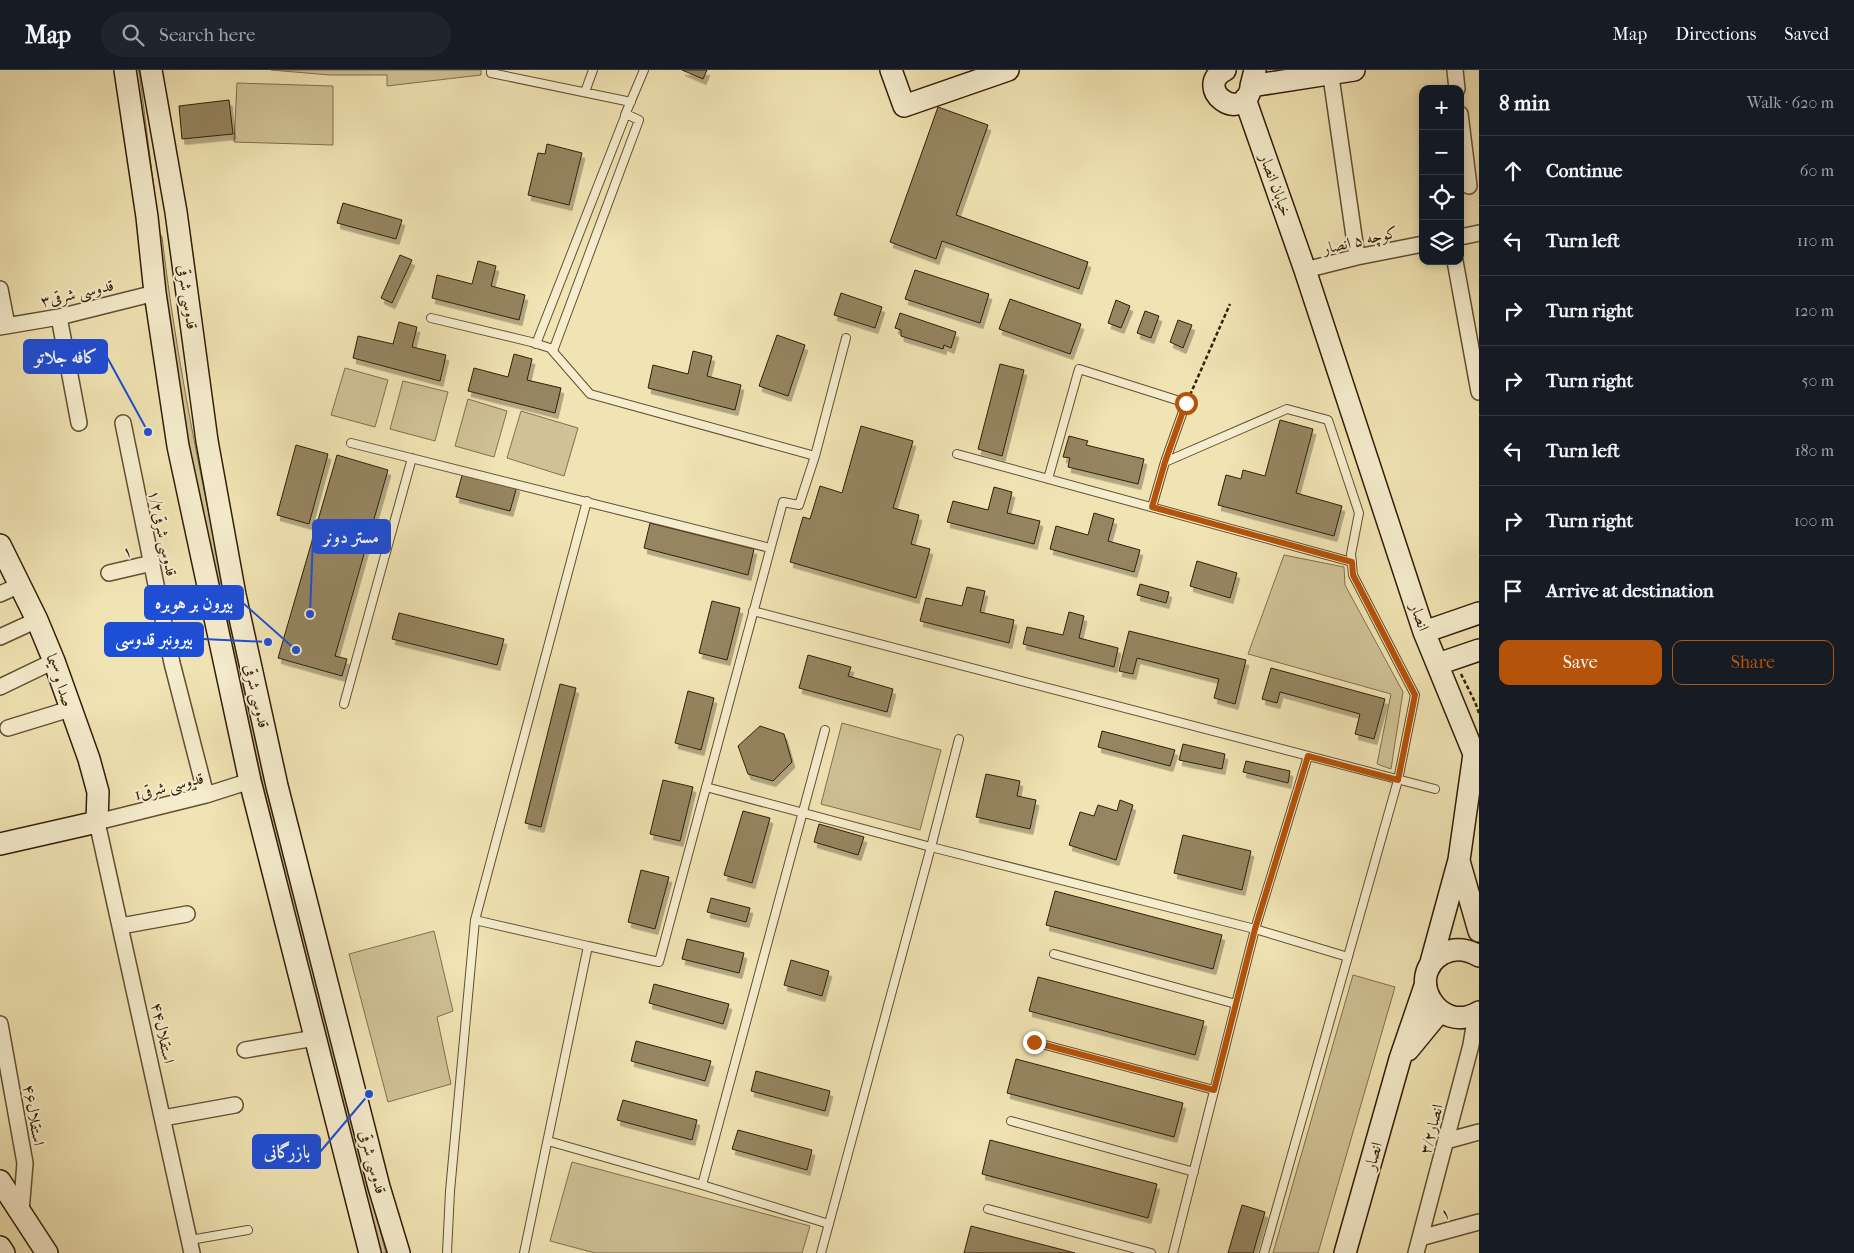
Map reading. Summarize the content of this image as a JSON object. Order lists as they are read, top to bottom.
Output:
{
  "streets": {
    "main road": [
      "خیابان انصار",
      "قدوسی شرقی",
      "انصار",
      "صدا و سیما"
    ],
    "street": [
      "کوچه ۵ انصار",
      "قدوسی شرقی۳",
      "قدوسی شرقی۱/۲",
      "۱",
      "1قدوسی شرقی",
      "استقلال۴۴",
      "استقلال۴۶",
      "انصار۳/۲"
    ]
  },
  "crossings": [
    ["خیابان انصار", "کوچه ۵ انصار"],
    ["خیابان انصار", "انصار"],
    ["کوچه ۵ انصار", "انصار"],
    ["قدوسی شرقی۳", "قدوسی شرقی"],
    ["قدوسی شرقی", "1قدوسی شرقی"],
    ["قدوسی شرقی۱/۲", "۱"],
    ["قدوسی شرقی۱/۲", "1قدوسی شرقی"],
    ["۱", "انصار۳/۲"],
    ["صدا و سیما", "1قدوسی شرقی"],
    ["صدا و سیما", "استقلال۴۴"],
    ["1قدوسی شرقی", "استقلال۴۴"]
  ],
  "places": [
    "کافه جلاتو",
    "مستر دونر",
    "بیرونبر قدوسی",
    "بیرون بر هوبره",
    "بازرگانی"
  ],
  "page": {
    "header": "Map",
    "search": "Search here",
    "nav": ["Map", "Directions", "Saved"],
    "heading": ["8 min", "Walk · 620 m"],
    "map_buttons": ["+", "−"],
    "list": [
      ["Continue", "60 m"],
      ["Turn left", "110 m"],
      ["Turn right", "120 m"],
      ["Turn right", "50 m"],
      ["Turn left", "180 m"],
      ["Turn right", "100 m"],
      "Arrive at destination"
    ],
    "buttons": ["Save", "Share"]
  }
}
